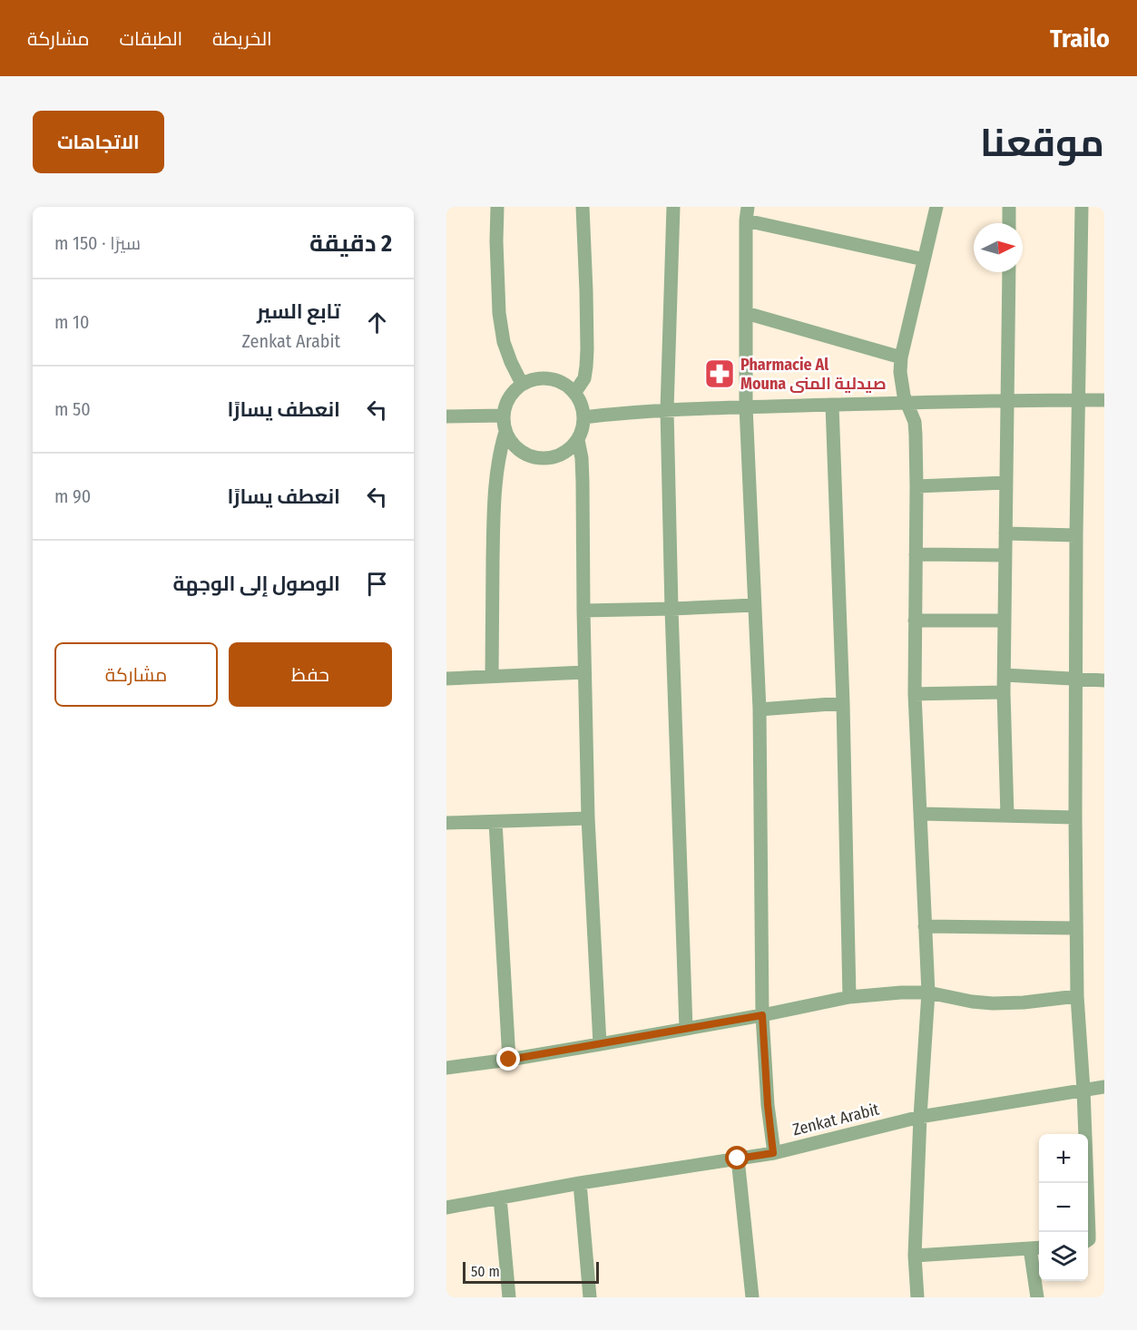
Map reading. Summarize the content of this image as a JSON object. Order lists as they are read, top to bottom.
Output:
{
  "streets": {
    "street": ["Zenkat Arabit"]
  },
  "places": {
    "pharmacy": ["Pharmacie Al Mouna صيدلية المنى"]
  },
  "scale_bar": "50 m",
  "north": "right",
  "page": {
    "header": "Trailo",
    "nav": ["الخريطة", "الطبقات", "مشاركة"],
    "title": "موقعنا",
    "buttons": [
      "الاتجاهات",
      ["حفظ", "مشاركة"]
    ],
    "heading": ["2 دقيقة", "سيرًا · 150 m"],
    "list": [
      ["تابع السير", "Zenkat Arabit", "10 m"],
      ["انعطف يسارًا", "50 m"],
      ["انعطف يسارًا", "90 m"],
      "الوصول إلى الوجهة"
    ],
    "map_buttons": ["+", "−"],
    "scale": "50 m"
  }
}
